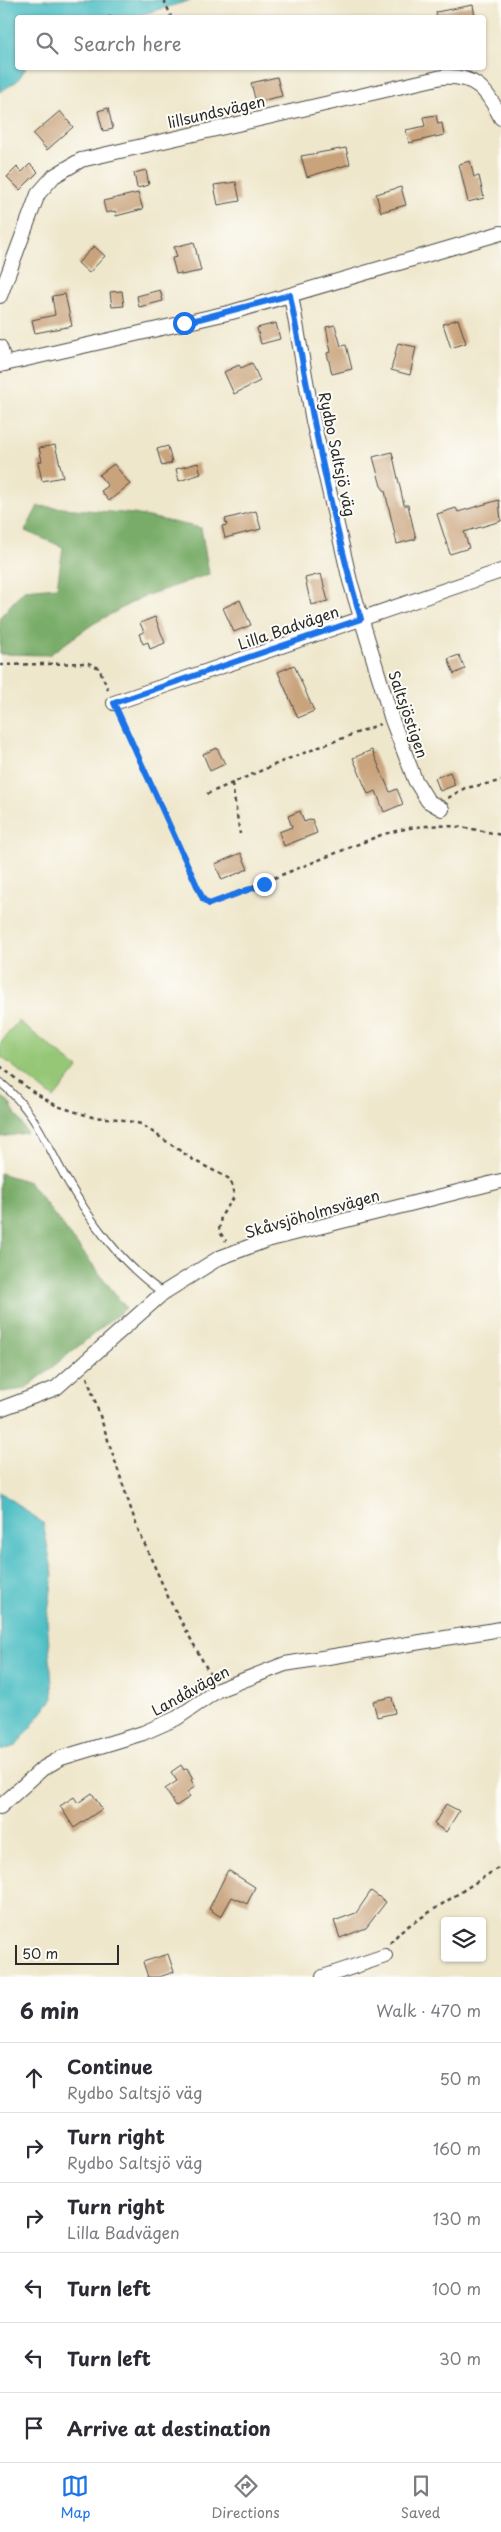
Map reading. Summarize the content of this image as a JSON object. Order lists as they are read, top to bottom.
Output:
{
  "streets": {
    "street": [
      "lillsundsvägen",
      "Rydbo Saltsjö väg",
      "Lilla Badvägen",
      "Saltsjöstigen",
      "Skåvsjöholmsvägen",
      "Landåvägen"
    ]
  },
  "crossings": [
    ["Rydbo Saltsjö väg", "Lilla Badvägen"],
    ["Rydbo Saltsjö väg", "Saltsjöstigen"],
    ["Lilla Badvägen", "Saltsjöstigen"]
  ],
  "scale_bar": "50 m",
  "page": {
    "search": "Search here",
    "scale": "50 m",
    "heading": ["6 min", "Walk · 470 m"],
    "list": [
      ["Continue", "Rydbo Saltsjö väg", "50 m"],
      ["Turn right", "Rydbo Saltsjö väg", "160 m"],
      ["Turn right", "Lilla Badvägen", "130 m"],
      ["Turn left", "100 m"],
      ["Turn left", "30 m"],
      "Arrive at destination"
    ],
    "nav": ["Map", "Directions", "Saved"]
  }
}
